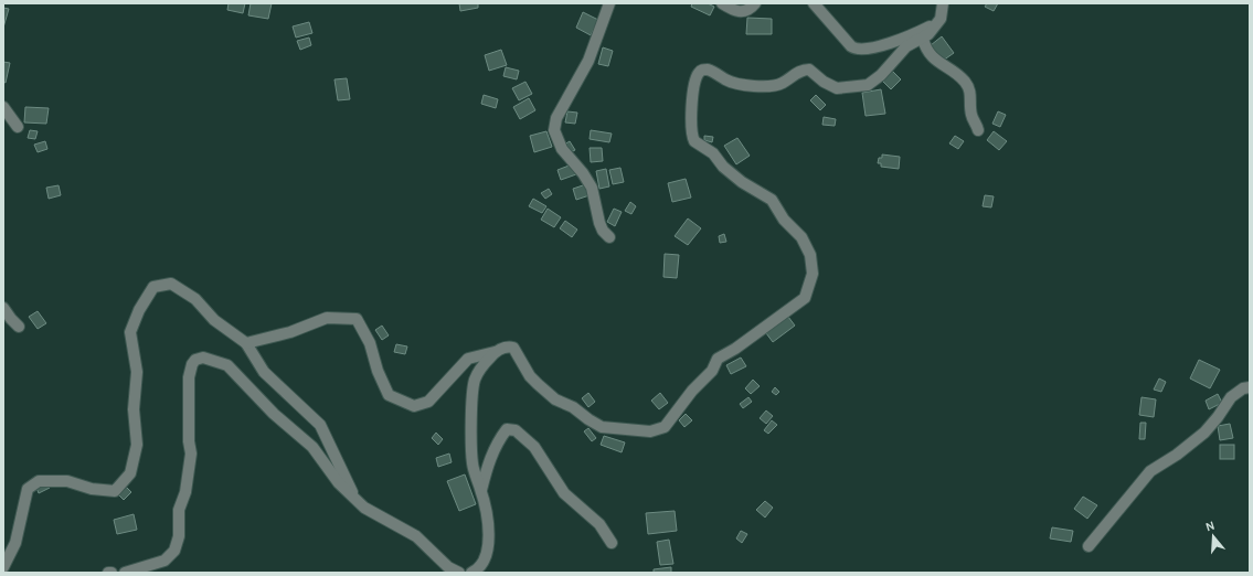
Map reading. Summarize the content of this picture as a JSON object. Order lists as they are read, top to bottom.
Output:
{
  "north": "top"
}
